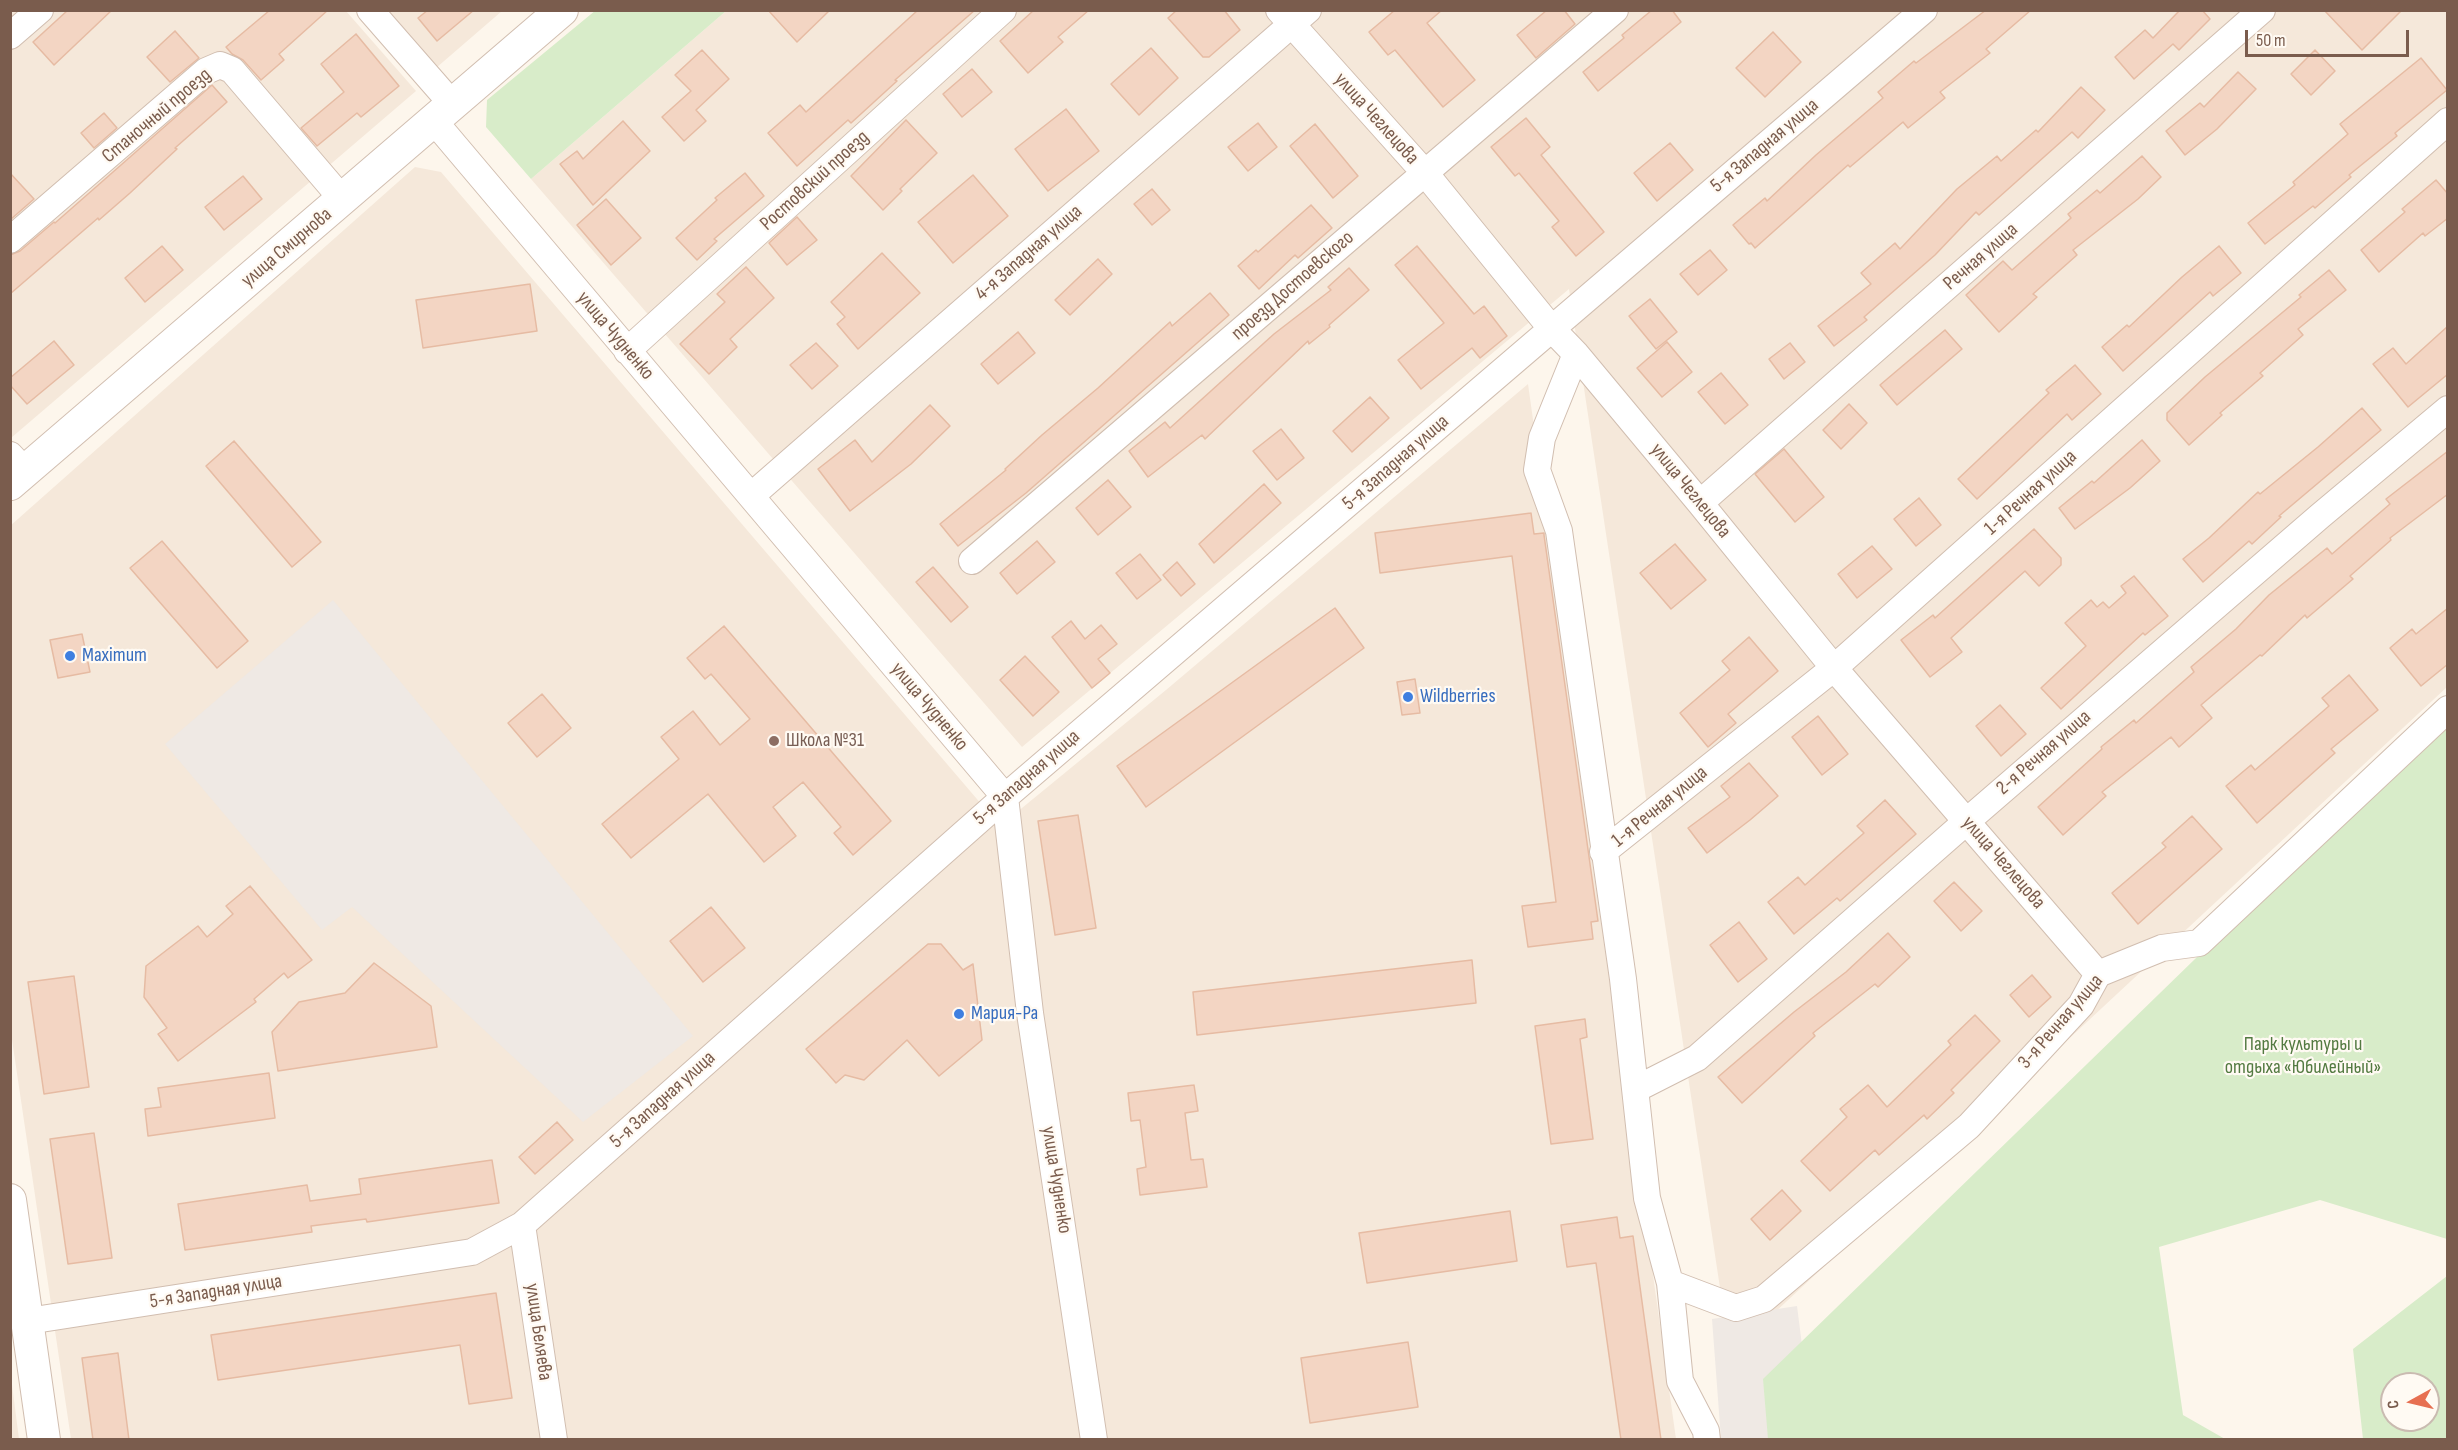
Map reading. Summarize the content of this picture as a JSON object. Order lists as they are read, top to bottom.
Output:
{
  "streets": {
    "street": [
      "Станочный проезд",
      "улица Чеглецова",
      "5-я Западная улица",
      "Ростовский проезд",
      "улица Смирнова",
      "4-я Западная улица",
      "Речная улица",
      "проезд Достоевского",
      "улица Чудненко",
      "1-я Речная улица",
      "2-я Речная улица",
      "3-я Речная улица",
      "улица Беляева"
    ]
  },
  "crossings": [
    ["Станочный проезд", "улица Смирнова"],
    ["улица Чеглецова", "5-я Западная улица"],
    ["улица Чеглецова", "4-я Западная улица"],
    ["улица Чеглецова", "Речная улица"],
    ["улица Чеглецова", "проезд Достоевского"],
    ["улица Чеглецова", "1-я Речная улица"],
    ["улица Чеглецова", "2-я Речная улица"],
    ["улица Чеглецова", "3-я Речная улица"],
    ["5-я Западная улица", "улица Чудненко"],
    ["5-я Западная улица", "улица Беляева"],
    ["Ростовский проезд", "улица Чудненко"],
    ["улица Смирнова", "улица Чудненко"],
    ["4-я Западная улица", "улица Чудненко"]
  ],
  "parks": ["Парк культуры и отдыха «Юбилейный»"],
  "places": [
    "Maximum",
    "Wildberries",
    "Школа №31",
    "Мария-Ра"
  ],
  "scale_bar": "50 m",
  "north": "left"
}
